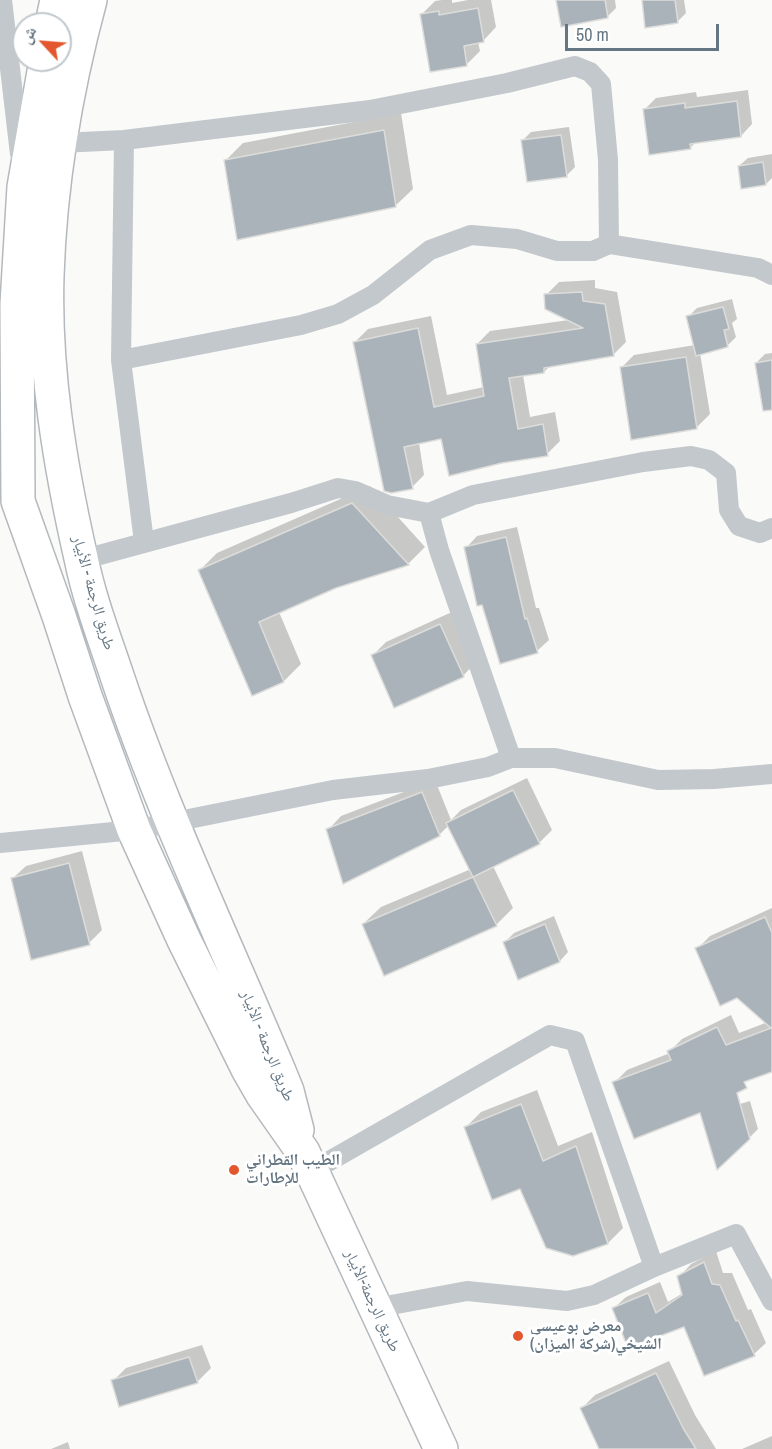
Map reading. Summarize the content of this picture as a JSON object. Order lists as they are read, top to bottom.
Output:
{
  "streets": {
    "highway": ["طريق الرجمة - الأبيار", "طريق الرجمة-الأبيار"]
  },
  "crossings": [
    ["طريق الرجمة - الأبيار", "طريق الرجمة-الأبيار"]
  ],
  "places": ["الطيب القطراني للإطارات", "معرض بوعيسى الشيخي(شركة الميزان)"],
  "scale_bar": "50 m",
  "north": "top left"
}
